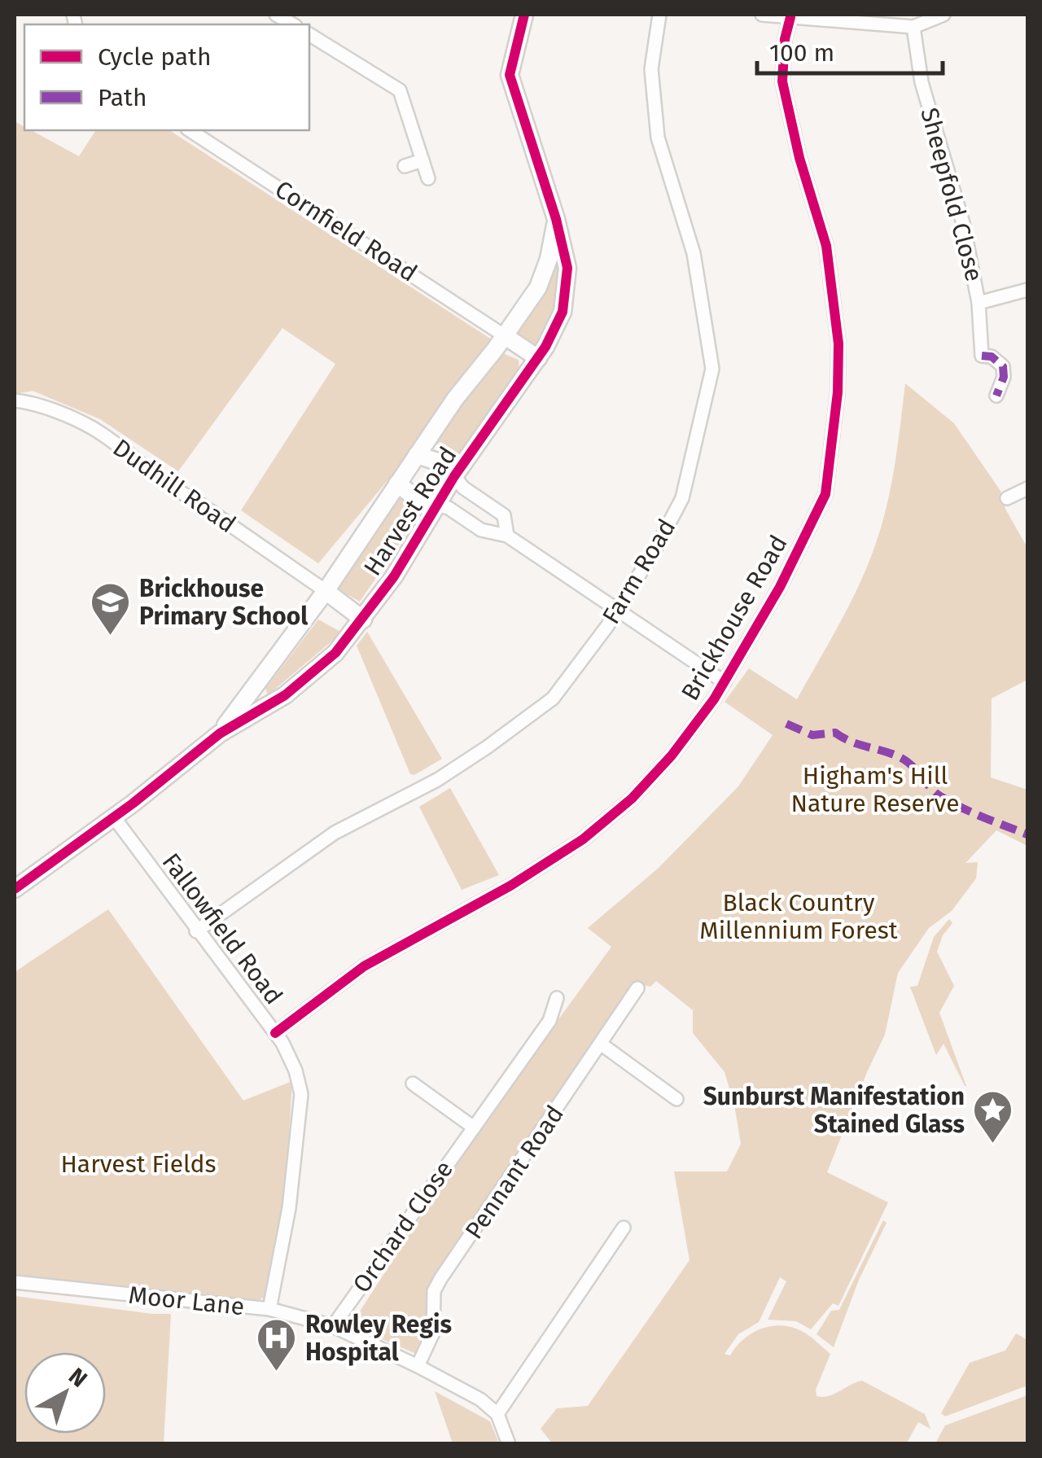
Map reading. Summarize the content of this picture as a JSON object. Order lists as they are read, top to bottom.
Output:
{
  "streets": {
    "street": [
      "Sheepfold Close",
      "Cornfield Road",
      "Dudhill Road",
      "Harvest Road",
      "Farm Road",
      "Brickhouse Road",
      "Fallowfield Road",
      "Pennant Road",
      "Orchard Close",
      "Moor Lane"
    ]
  },
  "crossings": [
    ["Cornfield Road", "Harvest Road"],
    ["Dudhill Road", "Harvest Road"],
    ["Harvest Road", "Fallowfield Road"],
    ["Farm Road", "Fallowfield Road"],
    ["Brickhouse Road", "Fallowfield Road"],
    ["Fallowfield Road", "Moor Lane"],
    ["Pennant Road", "Moor Lane"],
    ["Orchard Close", "Moor Lane"]
  ],
  "parks": ["Higham's Hill Nature Reserve", "Black Country Millennium Forest", "Harvest Fields"],
  "places": {
    "school or university": ["Brickhouse Primary School"],
    "place": ["Sunburst Manifestation Stained Glass"],
    "hospital": ["Rowley Regis Hospital"]
  },
  "legend": ["Cycle path", "Path"],
  "scale_bar": "100 m",
  "north": "top right"
}
